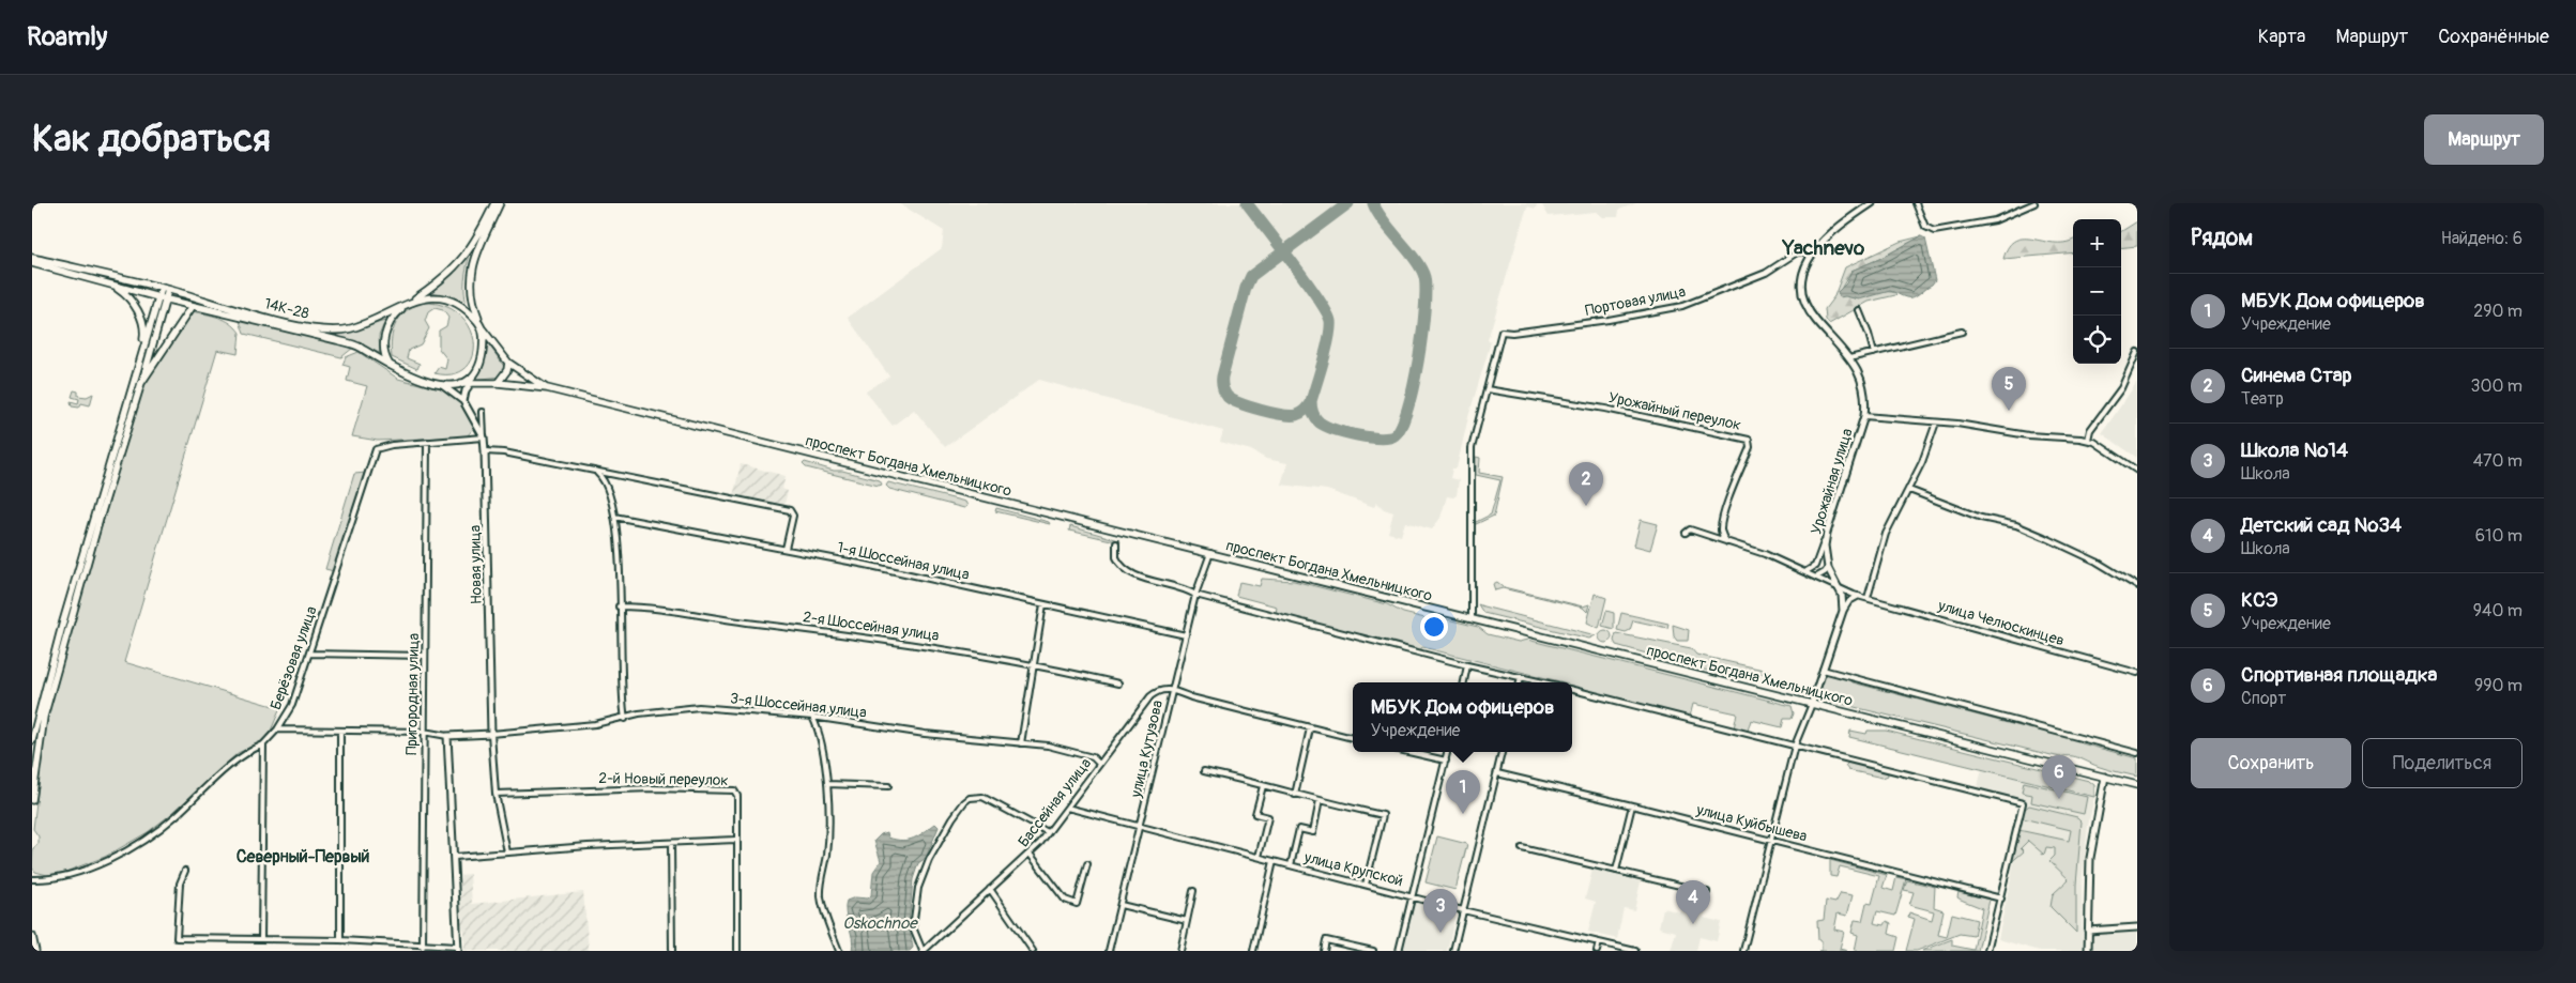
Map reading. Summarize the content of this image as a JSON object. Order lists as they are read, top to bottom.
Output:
{
  "streets": {
    "main road": ["14К-28", "проспект Богдана Хмельницкого"],
    "street": [
      "Портовая улица",
      "Урожайный переулок",
      "Урожайная улица",
      "1-я Шоссейная улица",
      "Новая улица",
      "улица Челюскинцев",
      "2-я Шоссейная улица",
      "Берёзовая улица",
      "Пригородная улица",
      "3-я Шоссейная улица",
      "улица Кутузова",
      "2-й Новый переулок",
      "Бассейная улица",
      "улица Куйбышева",
      "улица Крупской"
    ]
  },
  "crossings": [
    ["Портовая улица", "Урожайный переулок"],
    ["Портовая улица", "Урожайная улица"],
    ["14К-28", "проспект Богдана Хмельницкого"],
    ["14К-28", "Новая улица"],
    ["проспект Богдана Хмельницкого", "Урожайная улица"],
    ["проспект Богдана Хмельницкого", "Новая улица"],
    ["проспект Богдана Хмельницкого", "улица Кутузова"],
    ["Урожайная улица", "улица Челюскинцев"],
    ["1-я Шоссейная улица", "улица Кутузова"],
    ["Новая улица", "3-я Шоссейная улица"],
    ["Новая улица", "2-й Новый переулок"],
    ["Берёзовая улица", "Пригородная улица"],
    ["3-я Шоссейная улица", "Бассейная улица"],
    ["улица Кутузова", "Бассейная улица"],
    ["улица Кутузова", "улица Крупской"],
    ["Бассейная улица", "улица Крупской"]
  ],
  "districts": ["Yachnevo", "Северный-Первый"],
  "water": ["Oskochnoe"],
  "page": {
    "header": "Roamly",
    "nav": ["Карта", "Маршрут", "Сохранённые"],
    "buttons": [
      "Маршрут",
      ["Сохранить", "Поделиться"]
    ],
    "title": "Как добраться",
    "heading": ["Рядом", "Найдено: 6"],
    "map_buttons": ["+", "−"],
    "list": [
      {
        "mark": "1",
        "name": "МБУК Дом офицеров",
        "note": "Учреждение",
        "value": "290 m"
      },
      {
        "mark": "2",
        "name": "Синема Стар",
        "note": "Театр",
        "value": "300 m"
      },
      {
        "mark": "3",
        "name": "Школа №14",
        "note": "Школа",
        "value": "470 m"
      },
      {
        "mark": "4",
        "name": "Детский сад №34",
        "note": "Школа",
        "value": "610 m"
      },
      {
        "mark": "5",
        "name": "КСЭ",
        "note": "Учреждение",
        "value": "940 m"
      },
      {
        "mark": "6",
        "name": "Спортивная площадка",
        "note": "Спорт",
        "value": "990 m"
      }
    ],
    "pins": [
      "5",
      "2",
      "6",
      "1",
      "4",
      "3"
    ],
    "popup": ["МБУК Дом офицеров", "Учреждение"]
  }
}
